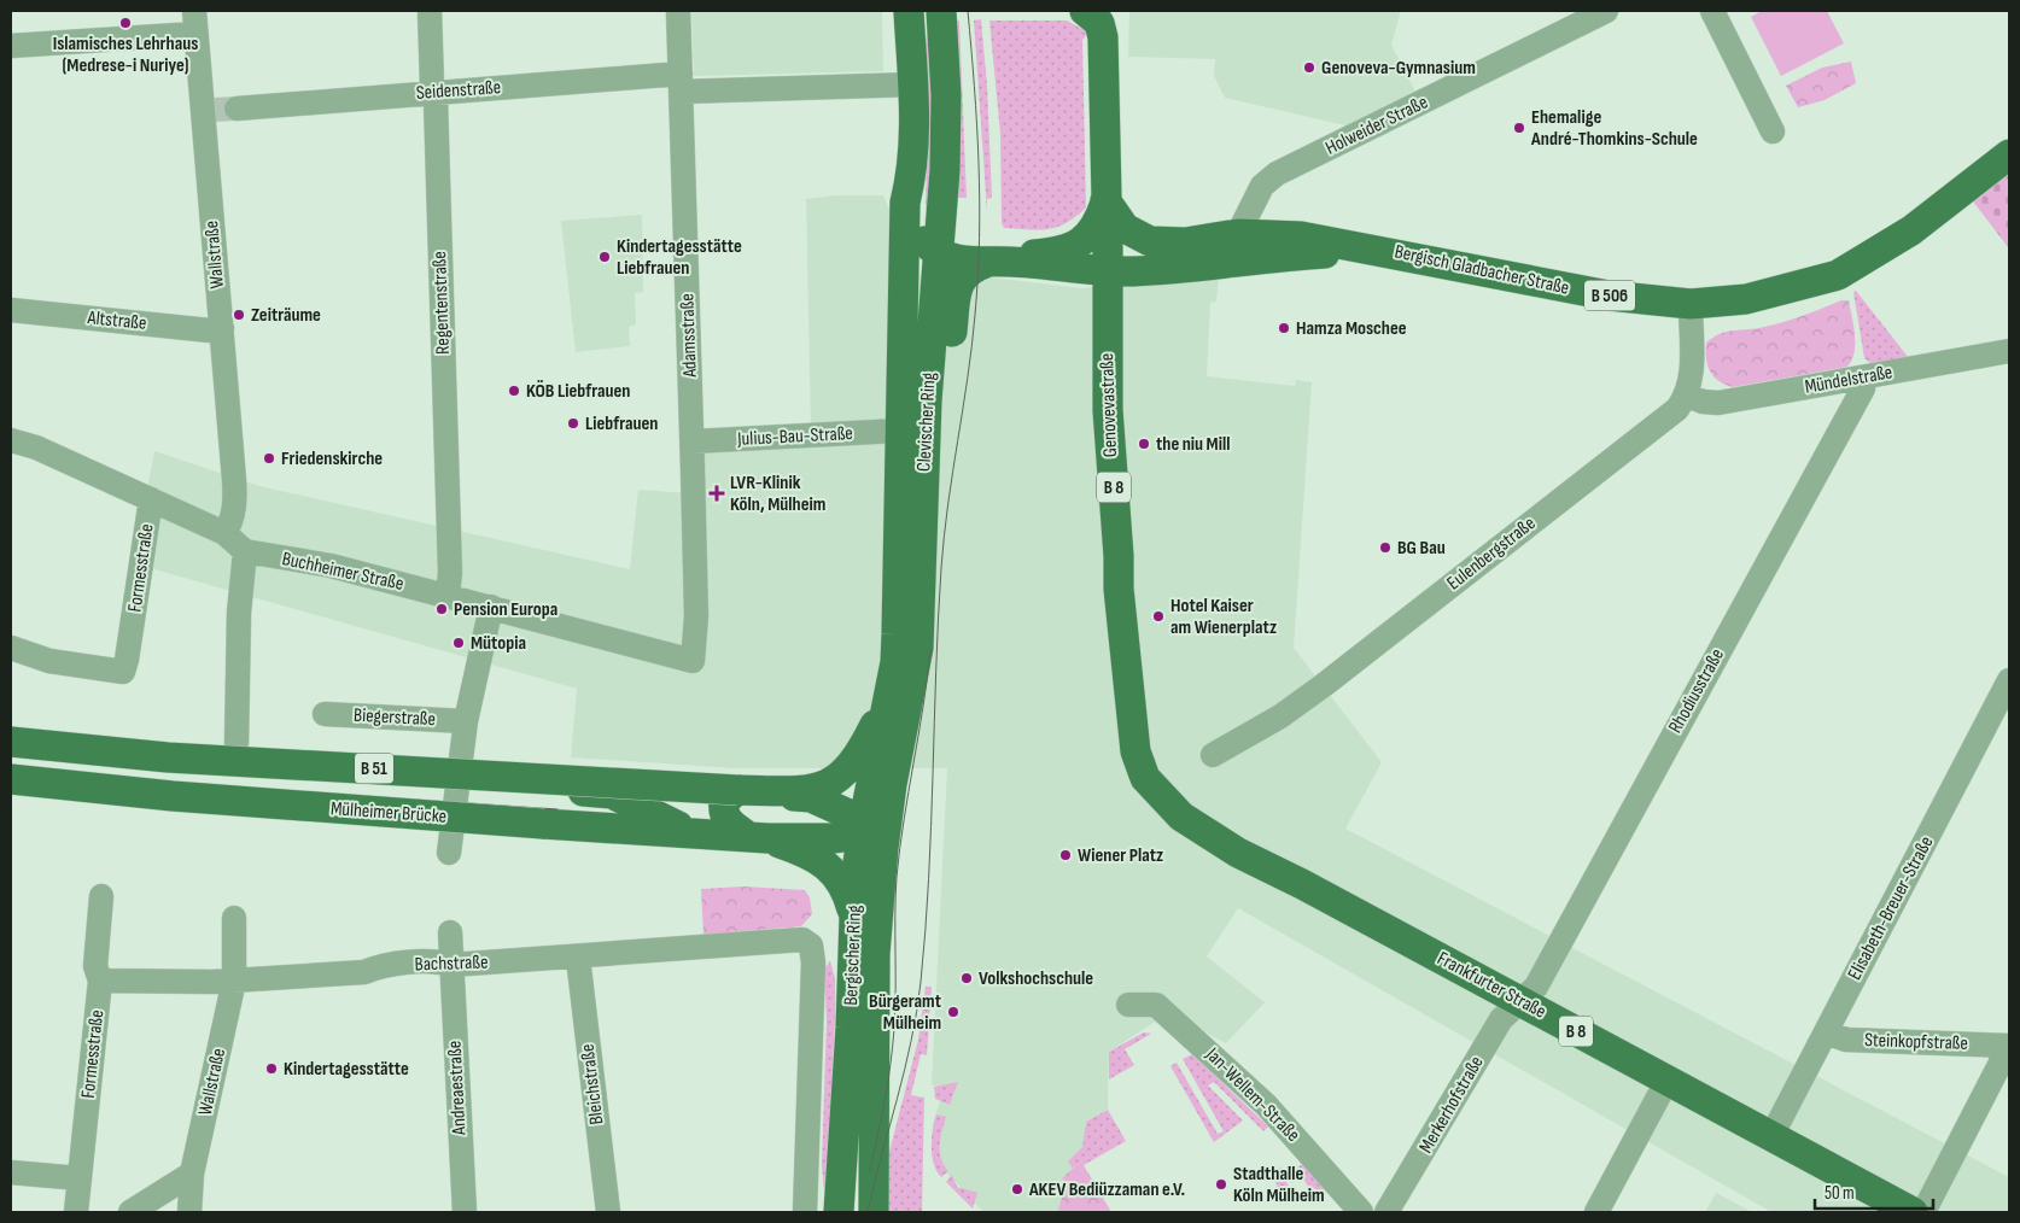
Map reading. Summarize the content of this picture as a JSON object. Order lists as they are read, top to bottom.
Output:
{
  "streets": {
    "main road": [
      "Bergisch Gladbacher Straße",
      "B 506",
      "Genovevastraße",
      "Clevischer Ring",
      "B 8",
      "B 51",
      "Mülheimer Brücke",
      "Bergischer Ring",
      "Frankfurter Straße"
    ],
    "street": [
      "Seidenstraße",
      "Holweider Straße",
      "Wallstraße",
      "Regentenstraße",
      "Altstraße",
      "Adamsstraße",
      "Mündelstraße",
      "Julius-Bau-Straße",
      "Eulenbergstraße",
      "Formesstraße",
      "Buchheimer Straße",
      "Rhodiusstraße",
      "Biegerstraße",
      "Elisabeth-Breuer-Straße",
      "Bachstraße",
      "Steinkopfstraße",
      "Bleichstraße",
      "Andreaestraße",
      "Jan-Wellem-Straße",
      "Merkerhofstraße"
    ]
  },
  "crossings": [
    ["Seidenstraße", "Wallstraße"],
    ["Seidenstraße", "Regentenstraße"],
    ["Seidenstraße", "Adamsstraße"],
    ["Seidenstraße", "Clevischer Ring"],
    ["Holweider Straße", "Bergisch Gladbacher Straße"],
    ["Wallstraße", "Altstraße"],
    ["Wallstraße", "Bachstraße"],
    ["Bergisch Gladbacher Straße", "Genovevastraße"],
    ["Bergisch Gladbacher Straße", "Clevischer Ring"],
    ["Regentenstraße", "Buchheimer Straße"],
    ["Adamsstraße", "Julius-Bau-Straße"],
    ["Adamsstraße", "Buchheimer Straße"],
    ["Mündelstraße", "Eulenbergstraße"],
    ["Mündelstraße", "Rhodiusstraße"],
    ["Genovevastraße", "Frankfurter Straße"],
    ["Clevischer Ring", "Julius-Bau-Straße"],
    ["Clevischer Ring", "B 51"],
    ["Clevischer Ring", "Bergischer Ring"],
    ["Formesstraße", "Bachstraße"],
    ["Rhodiusstraße", "Frankfurter Straße"],
    ["Rhodiusstraße", "Merkerhofstraße"],
    ["B 51", "Mülheimer Brücke"],
    ["B 51", "Bergischer Ring"],
    ["Elisabeth-Breuer-Straße", "Frankfurter Straße"],
    ["Elisabeth-Breuer-Straße", "Steinkopfstraße"],
    ["Bergischer Ring", "Bachstraße"],
    ["Bachstraße", "Bleichstraße"],
    ["Bachstraße", "Andreaestraße"],
    ["Frankfurter Straße", "Merkerhofstraße"]
  ],
  "places": {
    "other": [
      "Islamisches Lehrhaus (Medrese-i Nuriye)",
      "Genoveva-Gymnasium",
      "Ehemalige André-Thomkins-Schule",
      "Kindertagesstätte Liebfrauen",
      "Zeiträume",
      "Hamza Moschee",
      "KÖB Liebfrauen",
      "Liebfrauen",
      "the niu Mill",
      "Friedenskirche",
      "BG Bau",
      "Pension Europa",
      "Hotel Kaiser am Wienerplatz",
      "Mütopia",
      "Wiener Platz",
      "Volkshochschule",
      "Bürgeramt Mülheim",
      "Kindertagesstätte",
      "Stadthalle Köln Mülheim",
      "AKEV Bediüzzaman e.V."
    ],
    "health": ["LVR-Klinik Köln, Mülheim"]
  },
  "scale_bar": "50 m"
}
